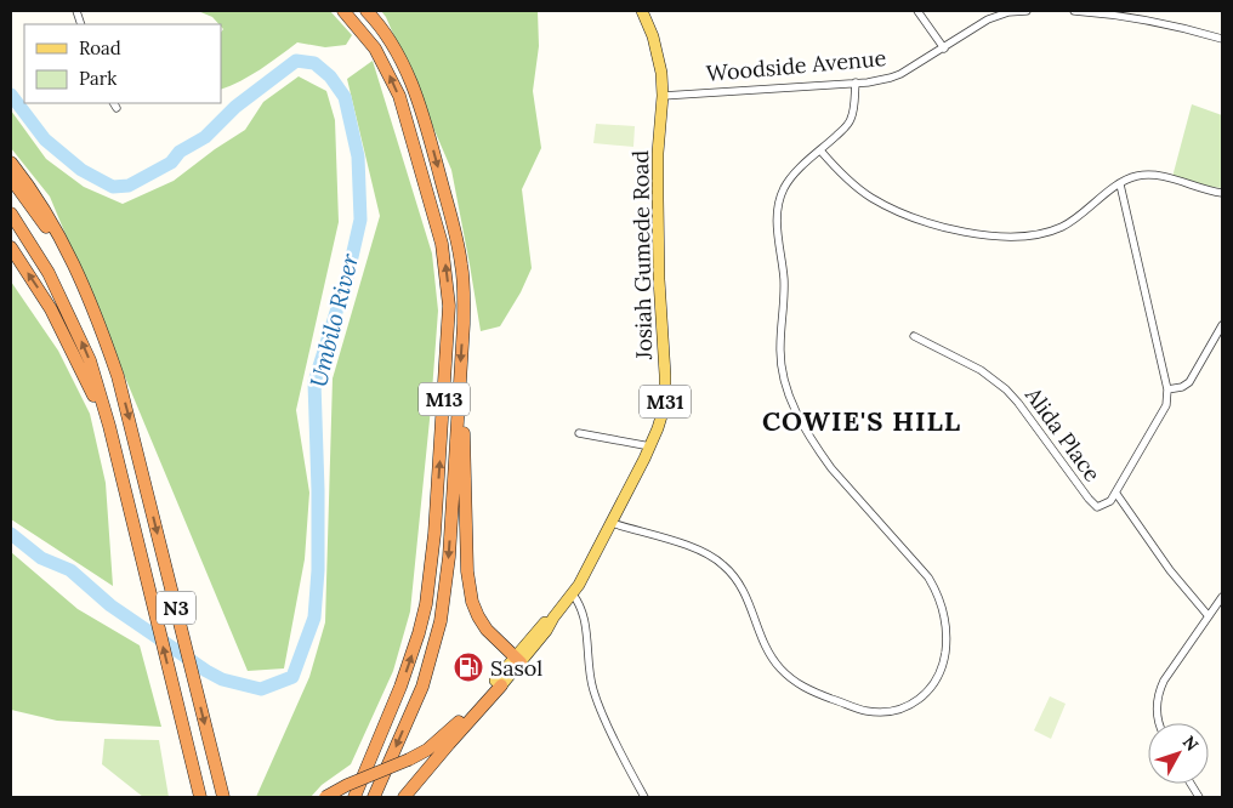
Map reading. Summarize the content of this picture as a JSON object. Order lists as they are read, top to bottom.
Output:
{
  "streets": {
    "highway": ["M13", "N3"],
    "main road": ["Josiah Gumede Road", "M31"],
    "street": ["Woodside Avenue", "Alida Place"]
  },
  "crossings": [
    ["Woodside Avenue", "Josiah Gumede Road"]
  ],
  "districts": ["COWIE'S HILL"],
  "water": ["Umbilo River"],
  "places": {
    "fuel station": ["Sasol"]
  },
  "legend": ["Road", "Park"],
  "north": "top right"
}
